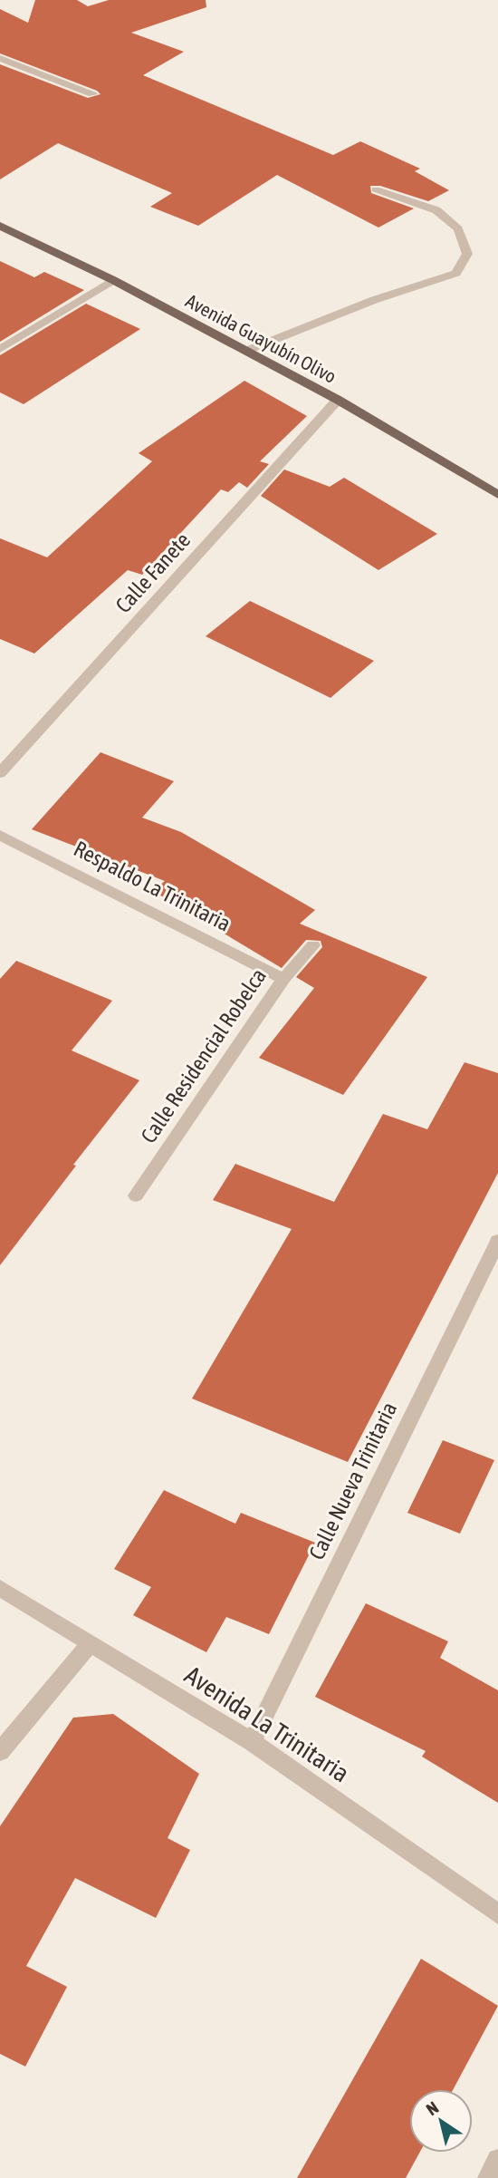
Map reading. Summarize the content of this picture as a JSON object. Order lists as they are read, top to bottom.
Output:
{
  "streets": {
    "main road": ["Avenida Guayubín Olivo"],
    "street": [
      "Calle Fanete",
      "Respaldo La Trinitaria",
      "Calle Residencial Robelca",
      "Calle Nueva Trinitaria",
      "Avenida La Trinitaria"
    ]
  },
  "crossings": [
    ["Avenida Guayubín Olivo", "Calle Fanete"],
    ["Respaldo La Trinitaria", "Calle Residencial Robelca"],
    ["Calle Nueva Trinitaria", "Avenida La Trinitaria"]
  ],
  "north": "top left"
}
